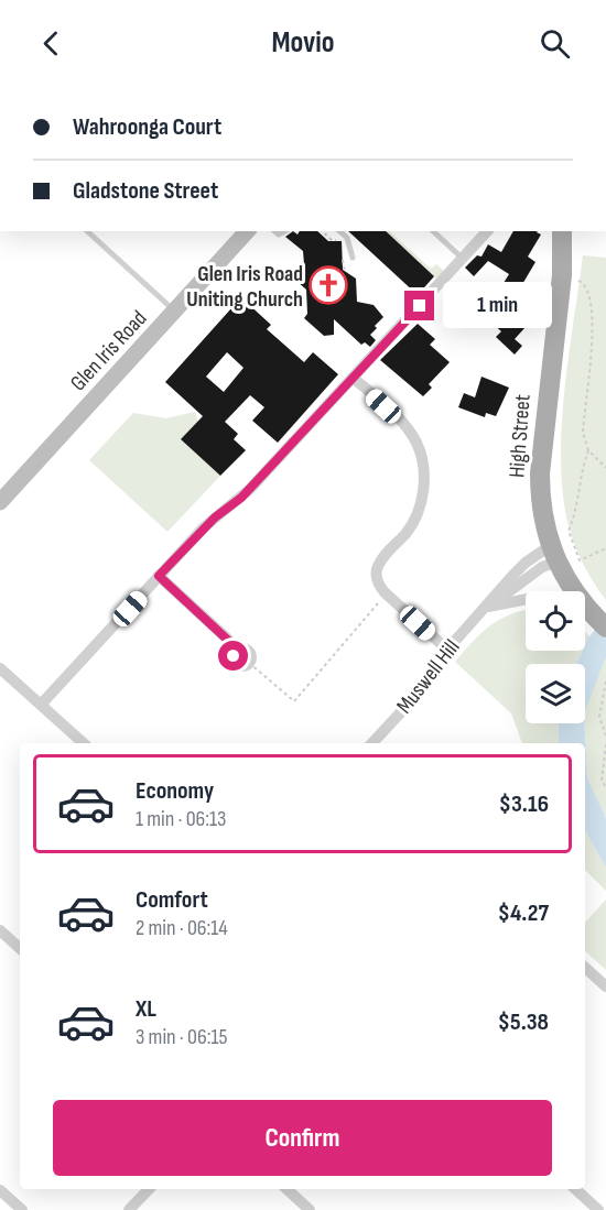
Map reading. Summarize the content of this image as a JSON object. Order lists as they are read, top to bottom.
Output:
{
  "streets": {
    "main road": ["Glen Iris Road", "High Street"],
    "street": ["Muswell Hill"]
  },
  "crossings": [
    ["High Street", "Muswell Hill"]
  ],
  "places": {
    "church": ["Glen Iris Road Uniting Church"]
  },
  "page": {
    "header": "Movio",
    "banner": ["Wahroonga Court", "Gladstone Street"],
    "bubble": "1 min",
    "list": [
      {
        "name": "Economy",
        "note": "1 min · 06:13",
        "value": "$3.16"
      },
      {
        "name": "Comfort",
        "note": "2 min · 06:14",
        "value": "$4.27"
      },
      {
        "name": "XL",
        "note": "3 min · 06:15",
        "value": "$5.38"
      }
    ],
    "buttons": "Confirm"
  }
}
